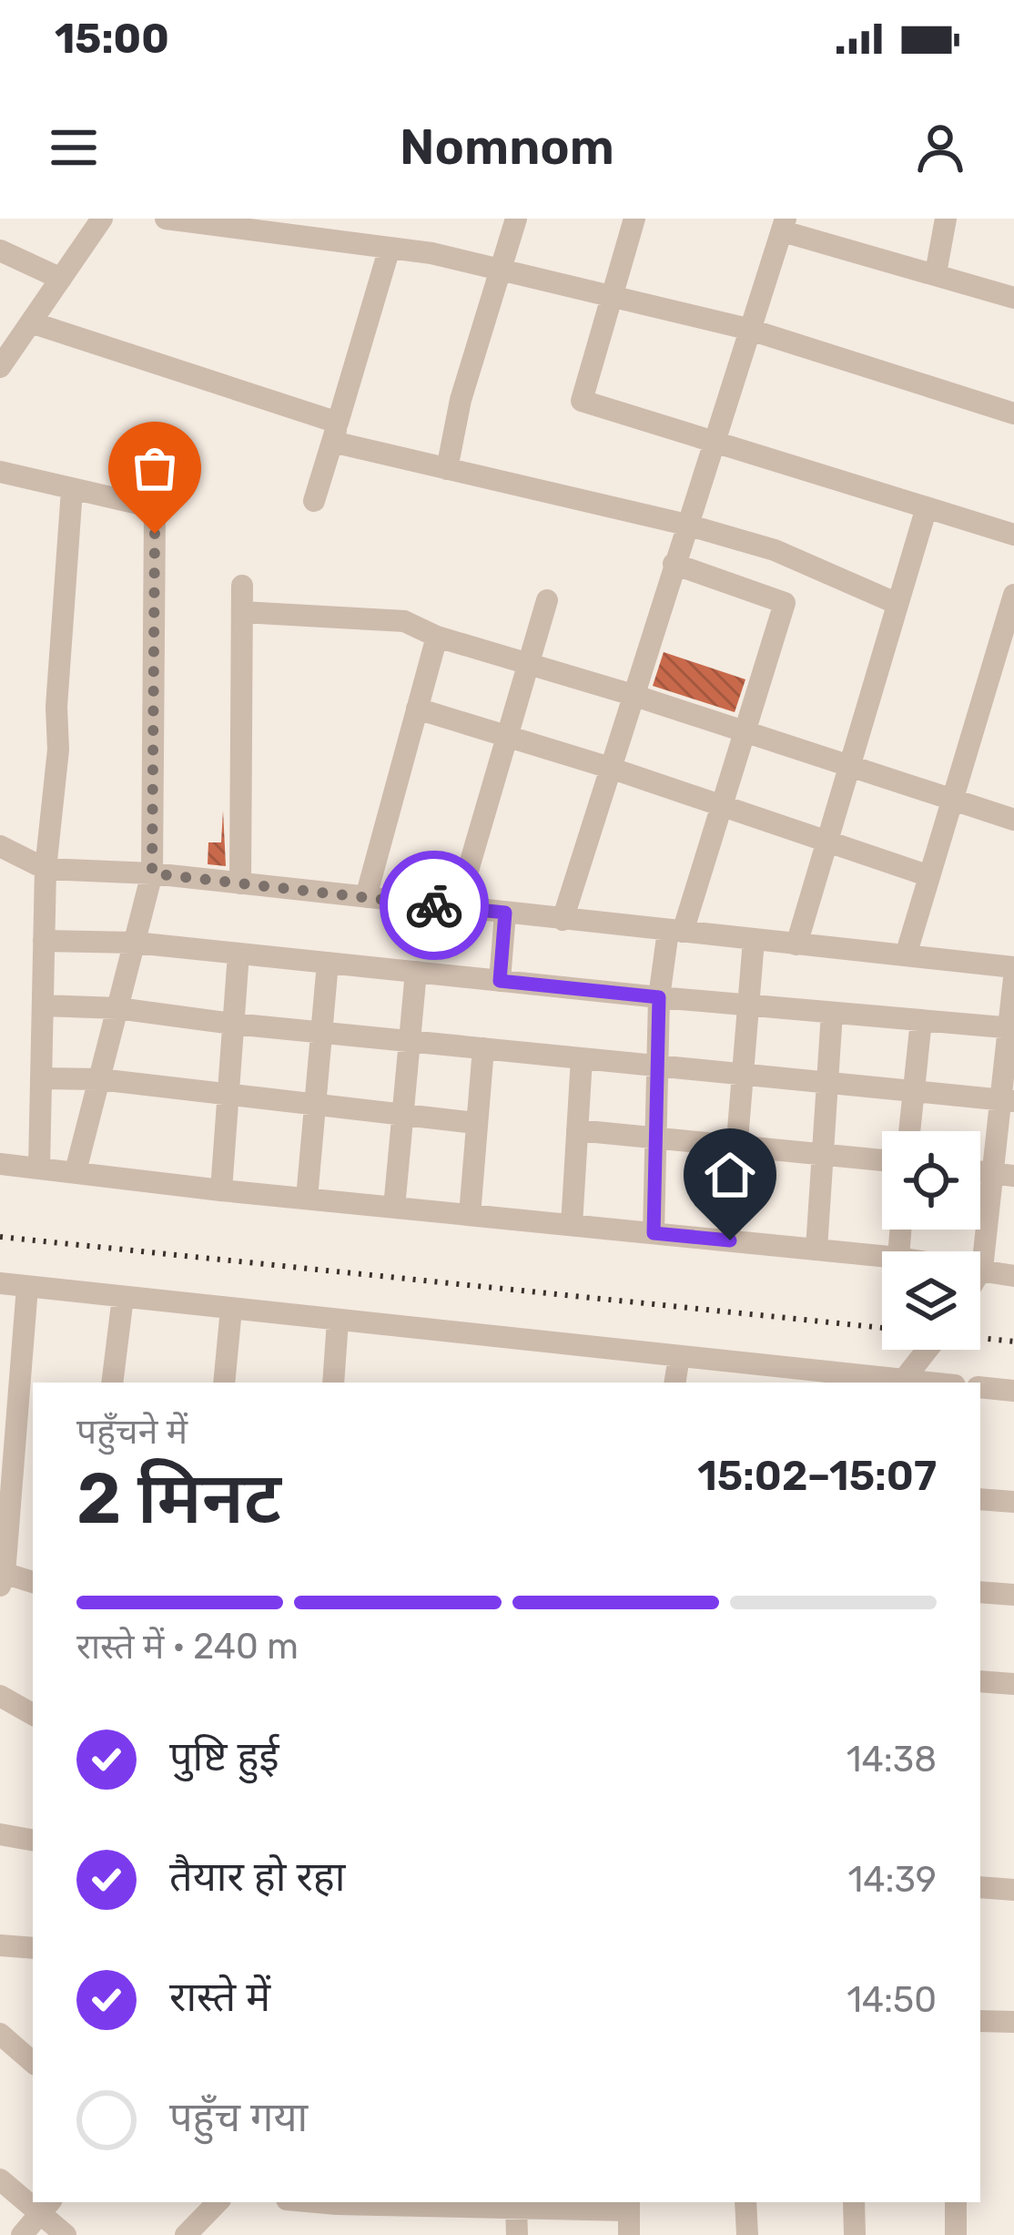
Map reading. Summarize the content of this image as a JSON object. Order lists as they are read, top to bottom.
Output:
{
  "page": {
    "status": "15:00",
    "header": "Nomnom",
    "heading": ["2 मिनट", "पहुँचने में", "15:02–15:07"],
    "bar": "रास्ते में · 240 m",
    "list": [
      ["पुष्टि हुई", "14:38"],
      ["तैयार हो रहा", "14:39"],
      ["रास्ते में", "14:50"],
      "पहुँच गया"
    ]
  }
}
